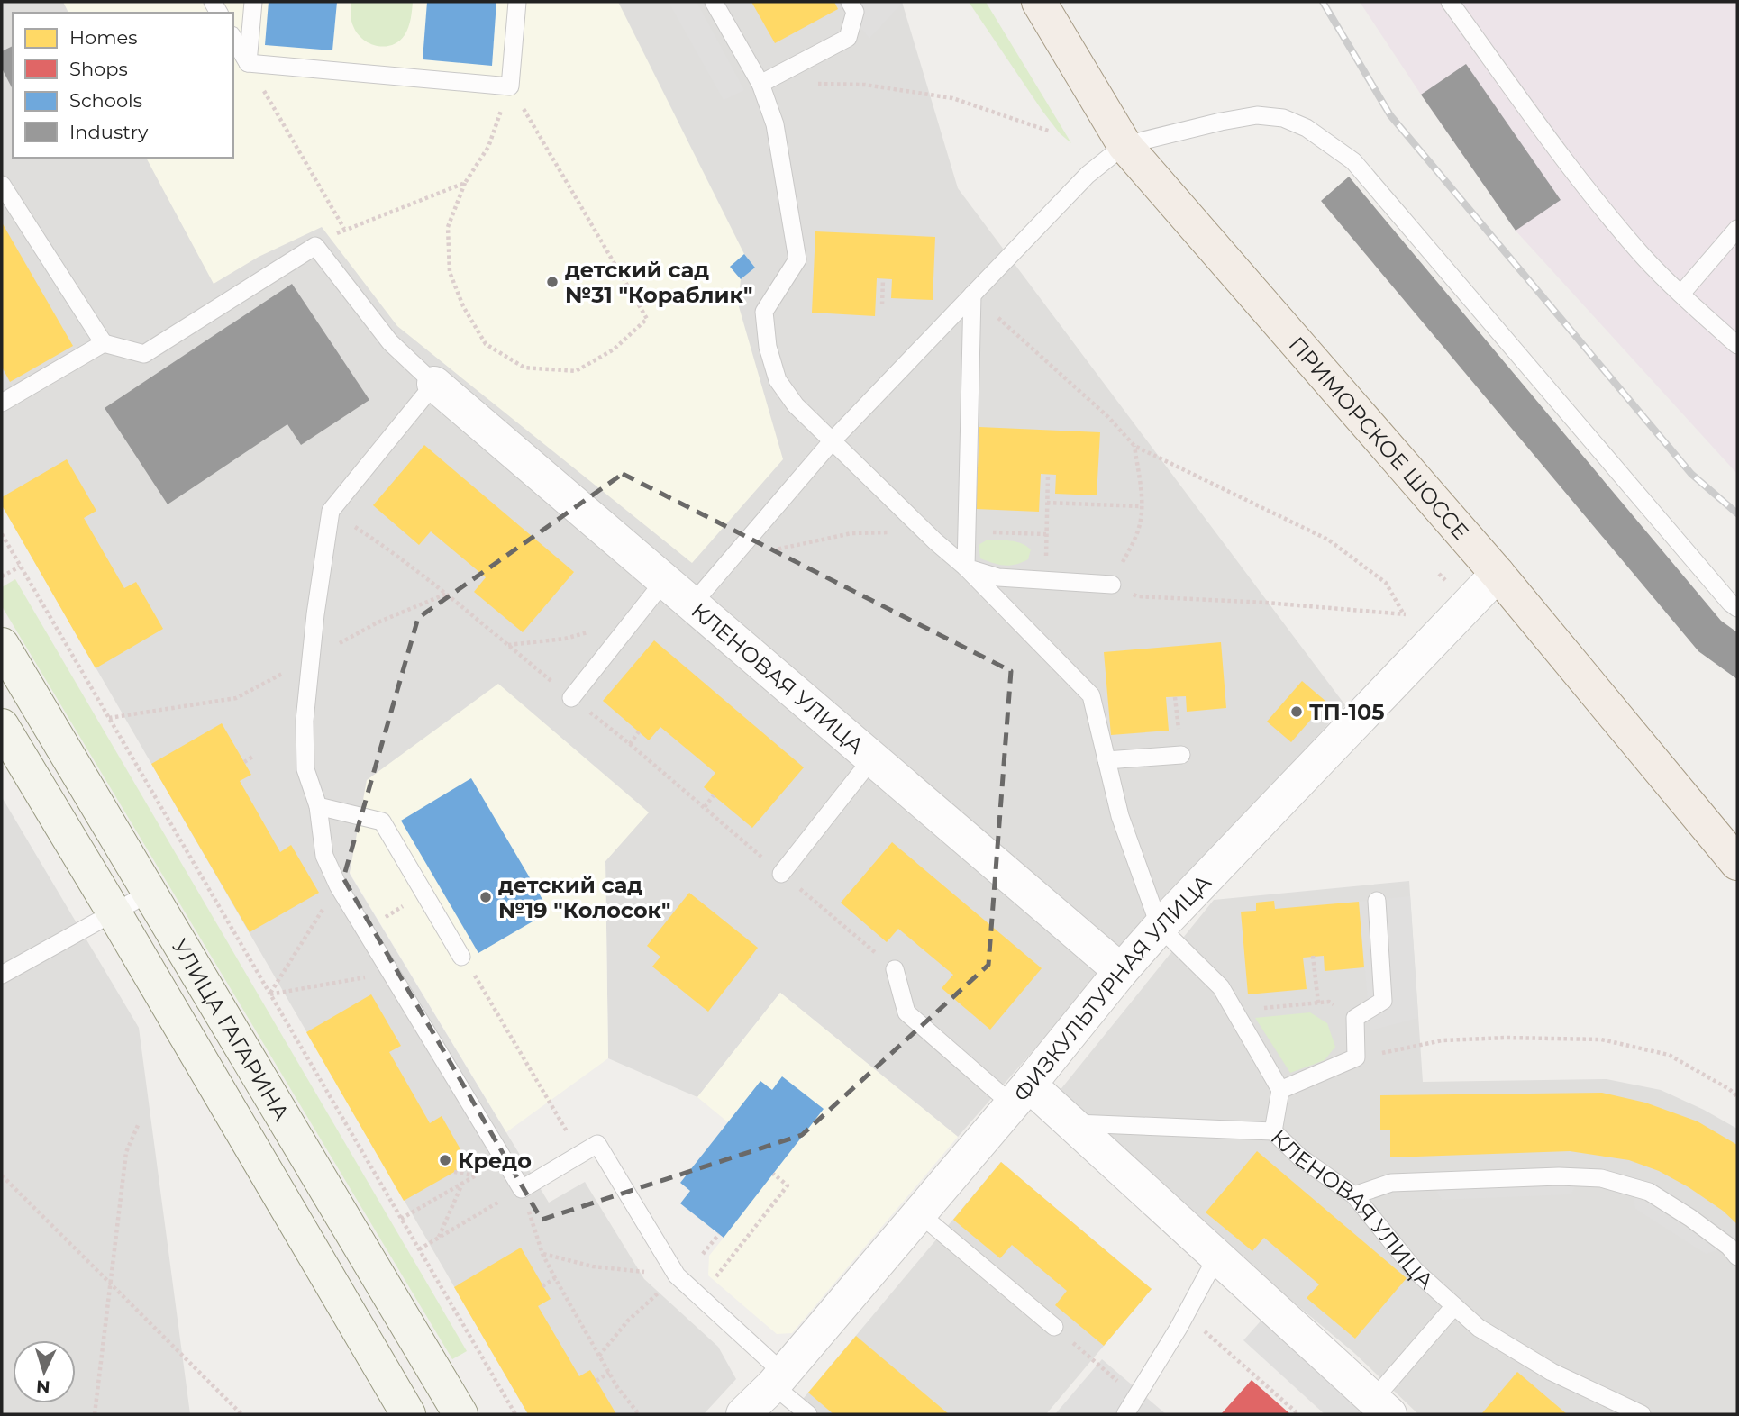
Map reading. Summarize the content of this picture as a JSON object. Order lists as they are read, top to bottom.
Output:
{
  "streets": {
    "main road": ["ПРИМОРСКОЕ ШОССЕ", "УЛИЦА ГАГАРИНА"],
    "street": ["КЛЕНОВАЯ УЛИЦА", "ФИЗКУЛЬТУРНАЯ УЛИЦА"]
  },
  "crossings": [
    ["ПРИМОРСКОЕ ШОССЕ", "ФИЗКУЛЬТУРНАЯ УЛИЦА"],
    ["КЛЕНОВАЯ УЛИЦА", "ФИЗКУЛЬТУРНАЯ УЛИЦА"]
  ],
  "places": [
    "детский сад №31 \"Кораблик\"",
    "ТП-105",
    "детский сад №19 \"Колосок\"",
    "Кредо"
  ],
  "legend": [
    "Homes",
    "Shops",
    "Schools",
    "Industry"
  ],
  "north": "bottom"
}
